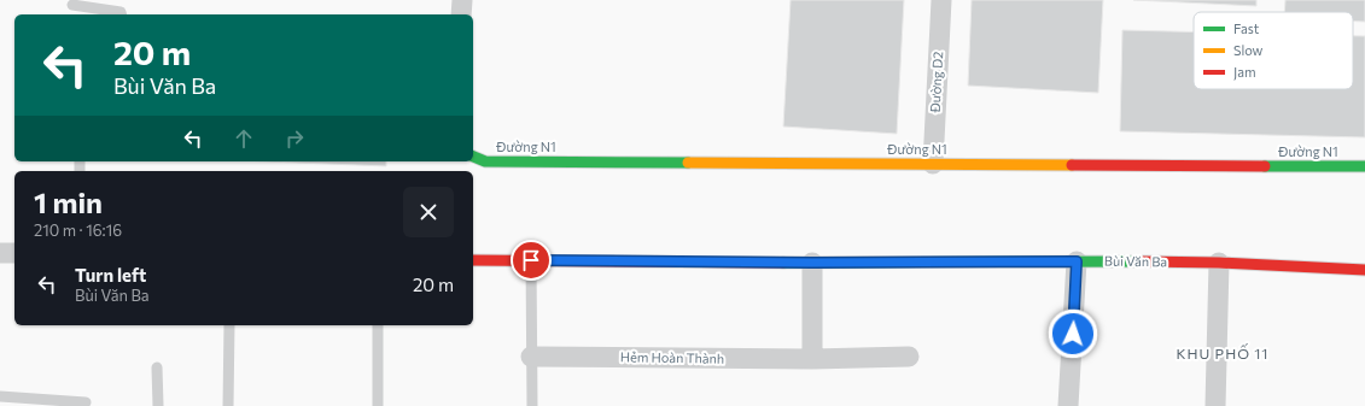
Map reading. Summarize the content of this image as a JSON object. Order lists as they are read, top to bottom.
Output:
{
  "streets": {
    "street": [
      "Đường D2",
      "Đường N1",
      "Bùi Văn Ba",
      "Hẻm Hoàn Thành"
    ]
  },
  "crossings": [
    ["Đường D2", "Đường N1"]
  ],
  "districts": ["KHU PHỐ 11"],
  "legend": ["Fast", "Slow", "Jam"],
  "page": {
    "turn": ["20 m", "Bùi Văn Ba"],
    "heading": ["1 min", "210 m · 16:16"],
    "list": [
      {
        "name": "Turn left",
        "note": "Bùi Văn Ba",
        "value": "20 m"
      }
    ]
  }
}
